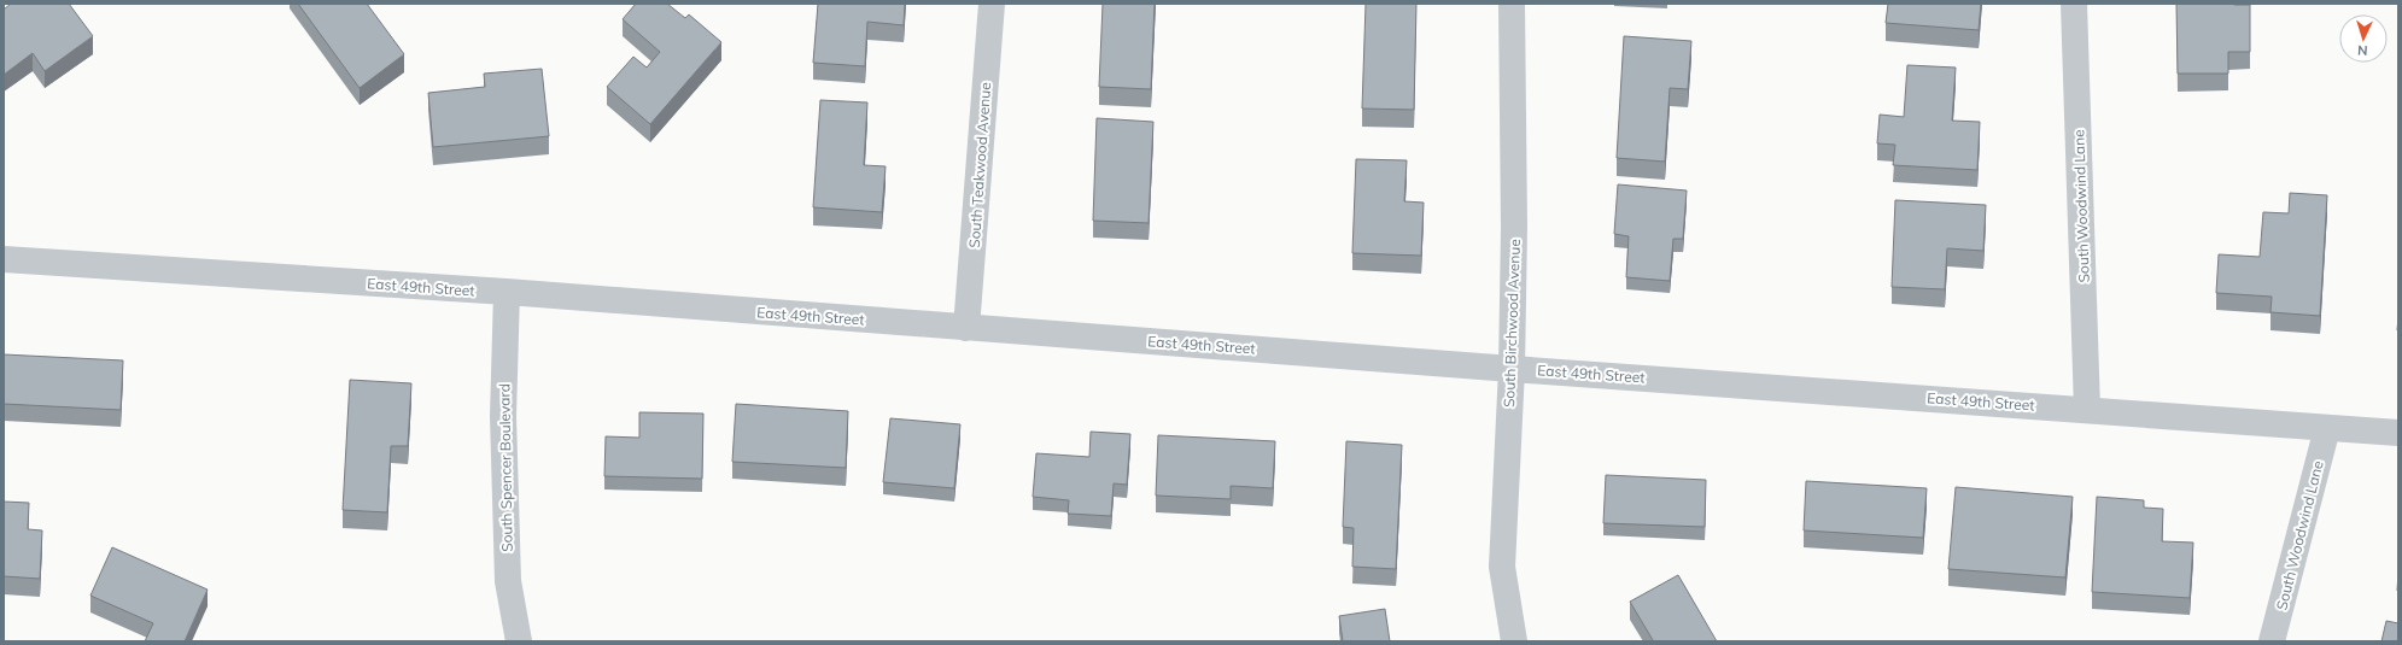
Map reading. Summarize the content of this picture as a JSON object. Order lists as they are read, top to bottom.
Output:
{
  "streets": {
    "street": [
      "South Teakwood Avenue",
      "South Woodwind Lane",
      "East 49th Street",
      "South Birchwood Avenue",
      "South Spencer Boulevard"
    ]
  },
  "crossings": [
    ["South Teakwood Avenue", "East 49th Street"],
    ["South Woodwind Lane", "East 49th Street"],
    ["East 49th Street", "South Birchwood Avenue"],
    ["East 49th Street", "South Spencer Boulevard"]
  ],
  "north": "bottom"
}
